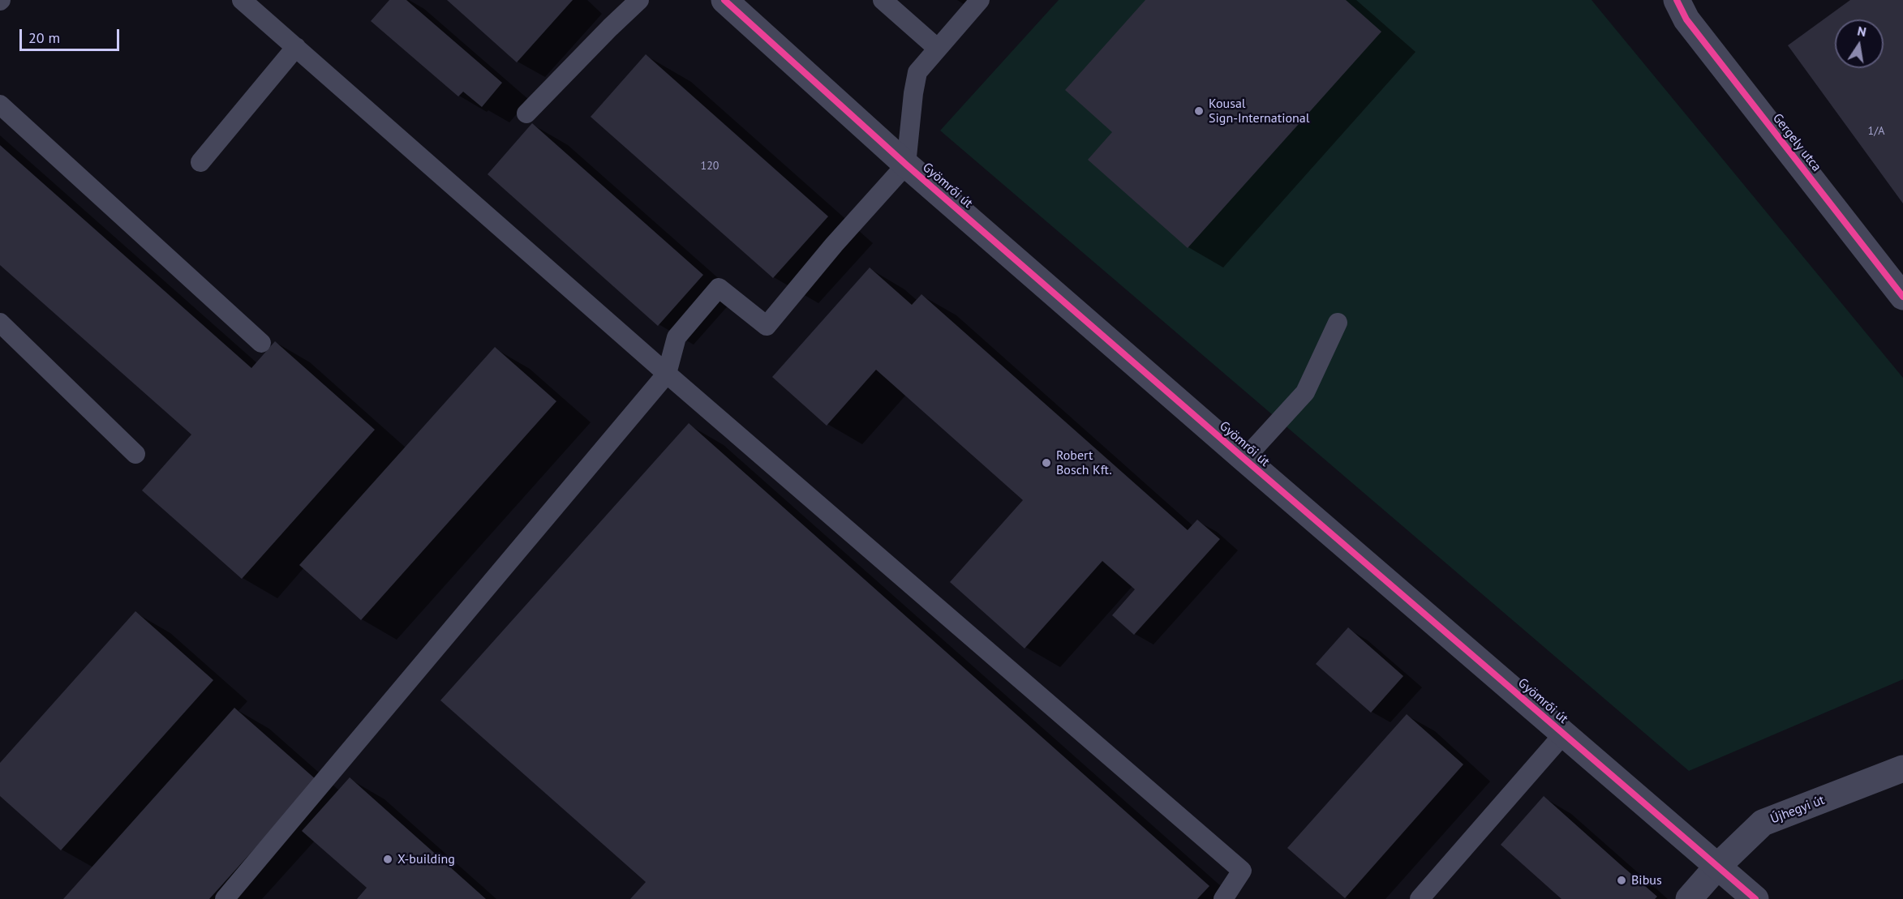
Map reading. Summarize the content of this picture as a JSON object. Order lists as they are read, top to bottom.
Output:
{
  "streets": {
    "street": ["Gergely utca", "Gyömrői út", "Újhegyi út"]
  },
  "crossings": [
    ["Gyömrői út", "Újhegyi út"]
  ],
  "places": [
    "Kousal Sign-International",
    "Robert Bosch Kft.",
    "X-building",
    "Bibus"
  ],
  "house_numbers": ["1/A", "120"],
  "scale_bar": "20 m",
  "north": "top"
}
